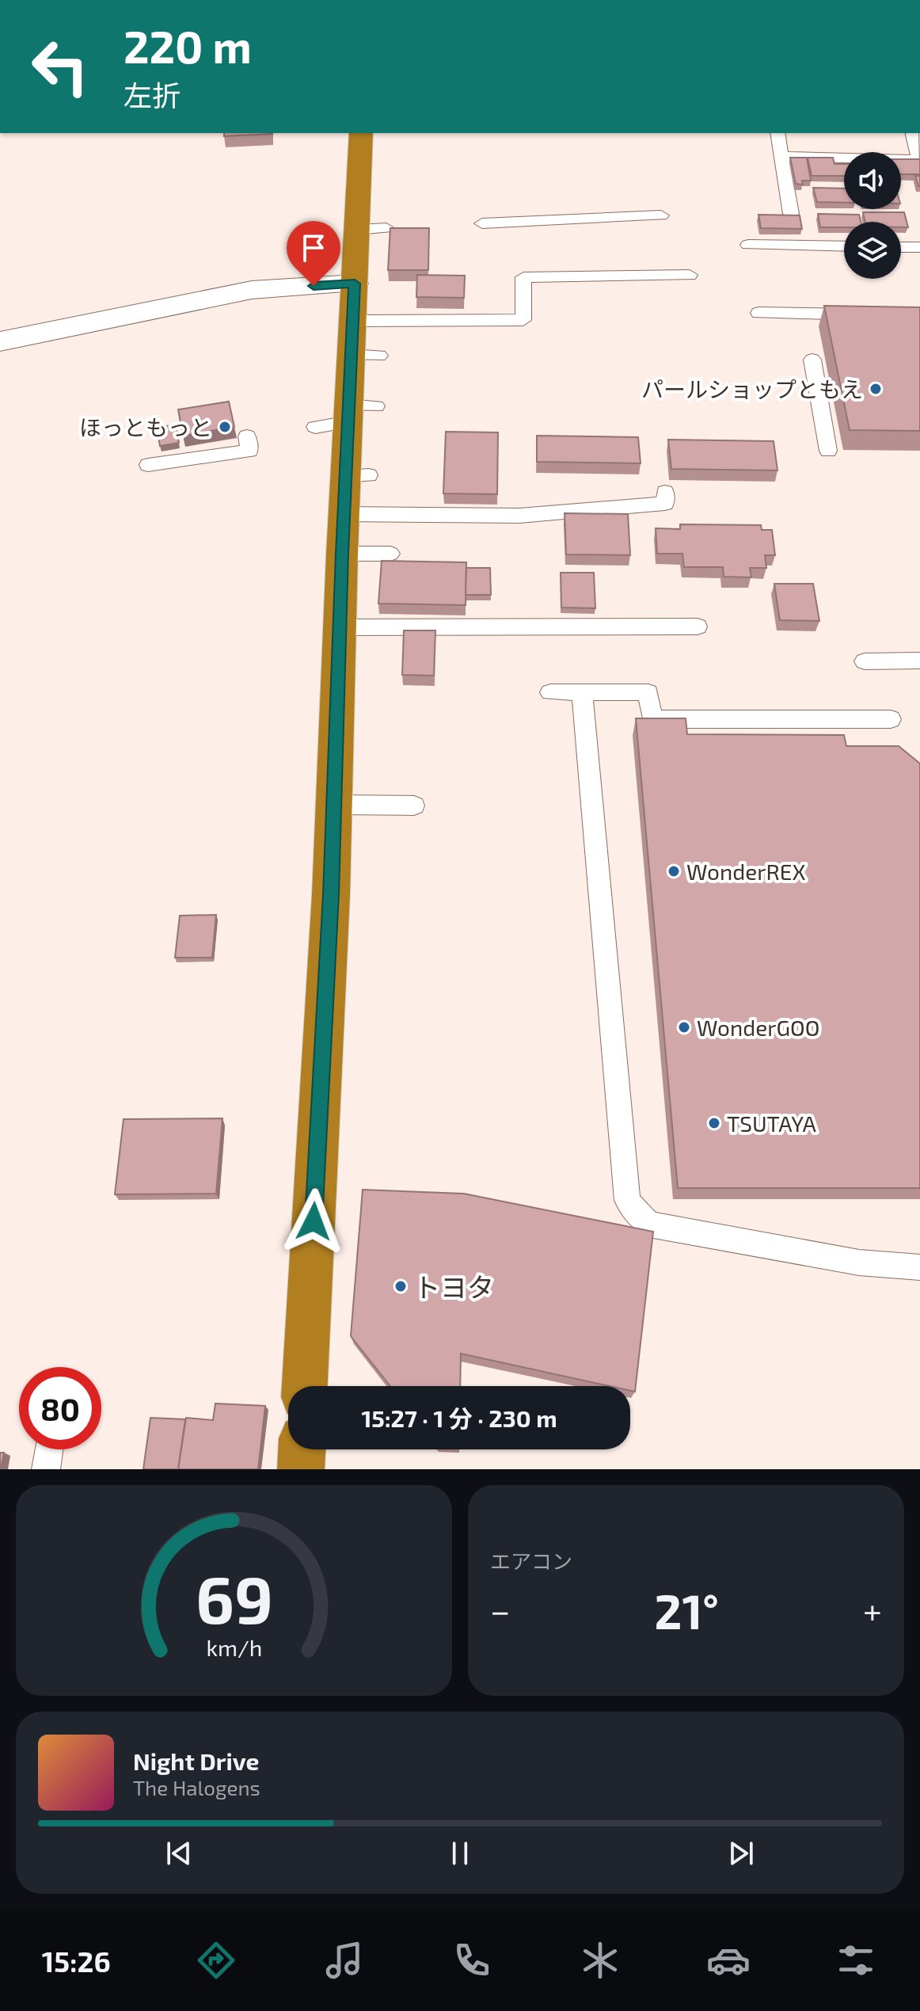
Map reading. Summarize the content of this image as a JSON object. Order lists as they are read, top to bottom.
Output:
{
  "places": [
    "パールショップともえ",
    "ほっともっと",
    "WonderREX",
    "WonderGOO",
    "TSUTAYA",
    "トヨタ"
  ],
  "page": {
    "turn": ["220 m", "左折"],
    "limit": "80",
    "trip": "15:27 · 1 分 · 230 m",
    "tile": "エアコン",
    "heat": ["−", "21°", "+"],
    "song": ["Night Drive", "The Halogens"],
    "tabs": "15:26",
    "gauge": ["69", "km/h"]
  }
}
